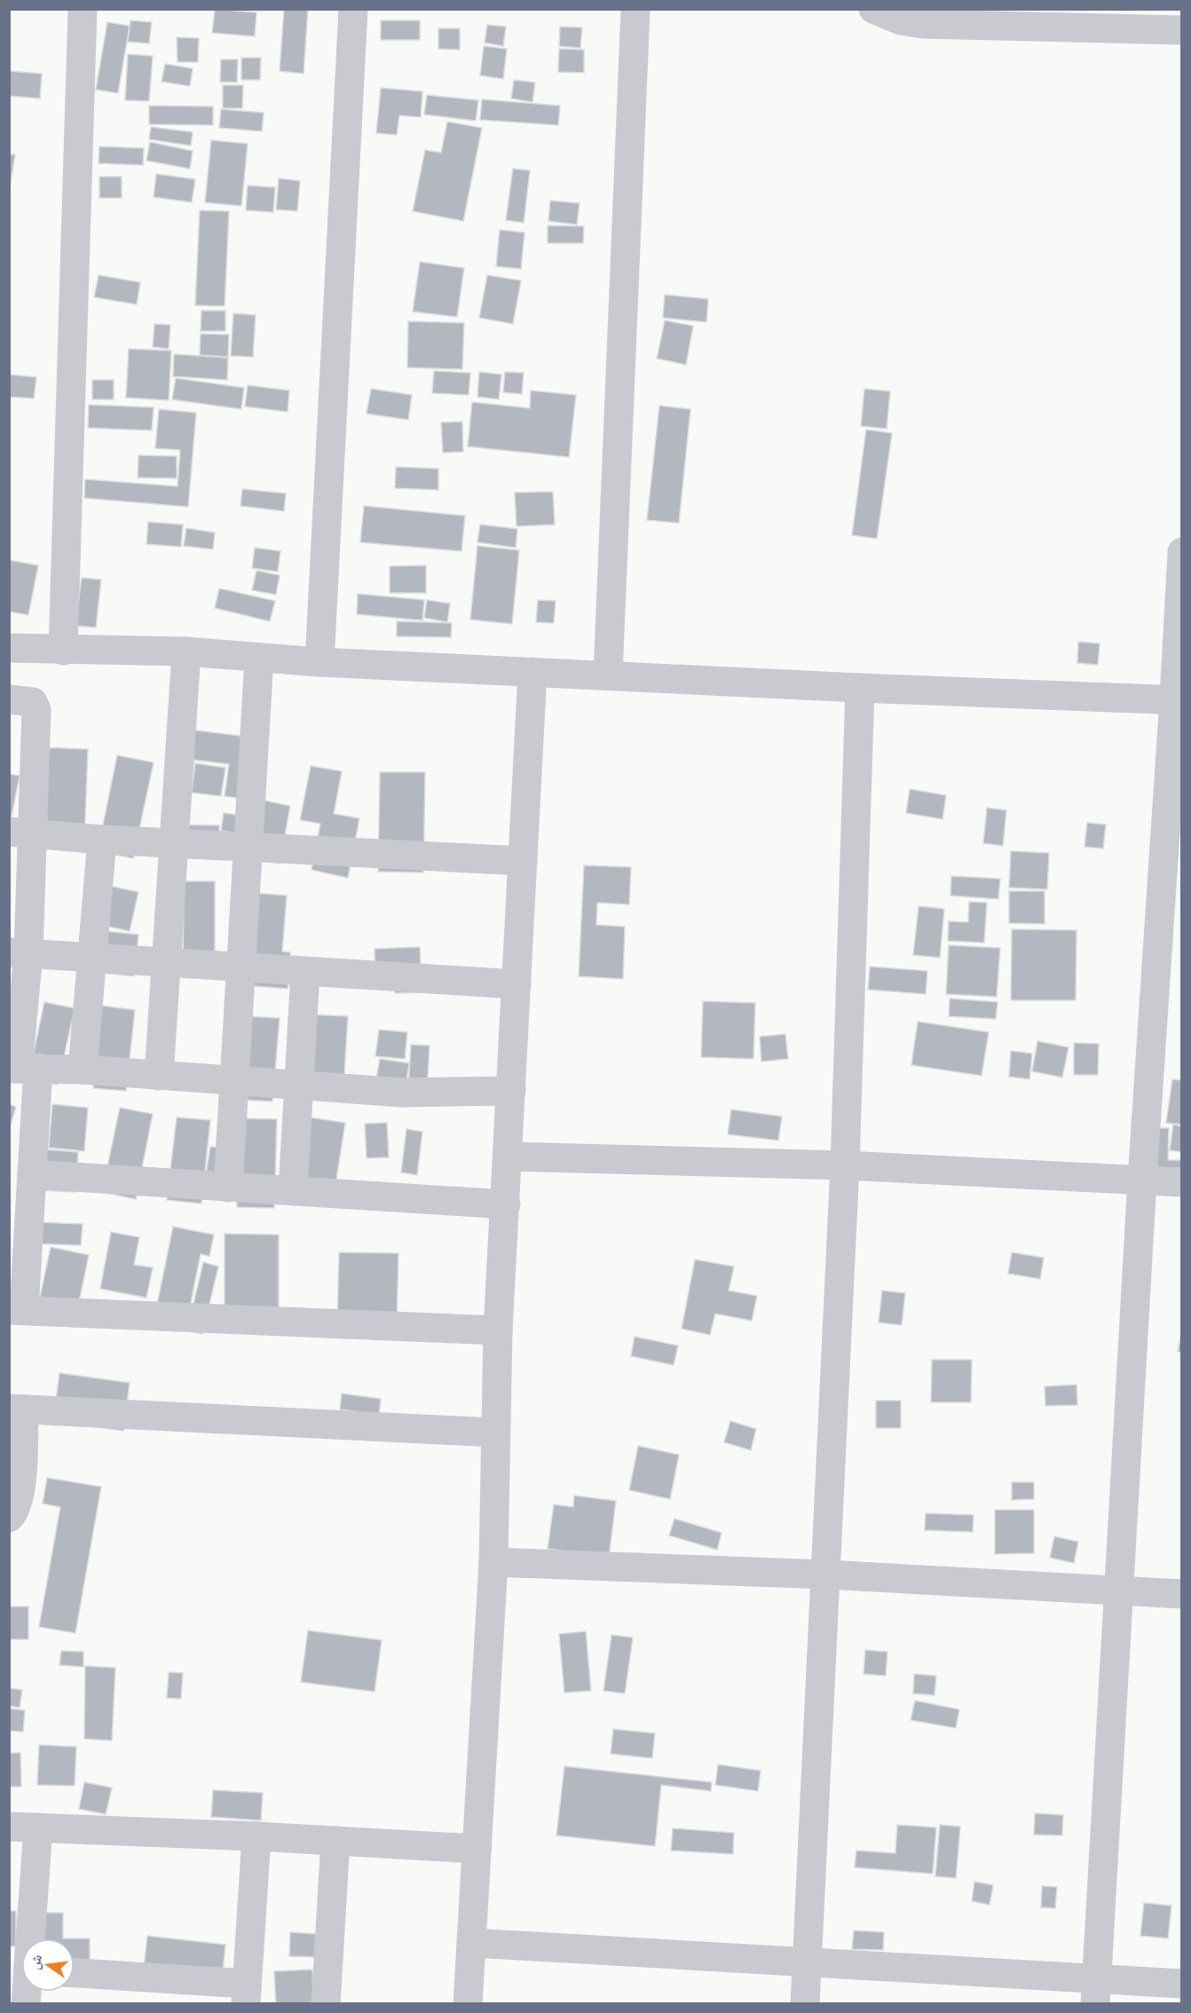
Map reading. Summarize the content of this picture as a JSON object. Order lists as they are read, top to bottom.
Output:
{
  "north": "left"
}
